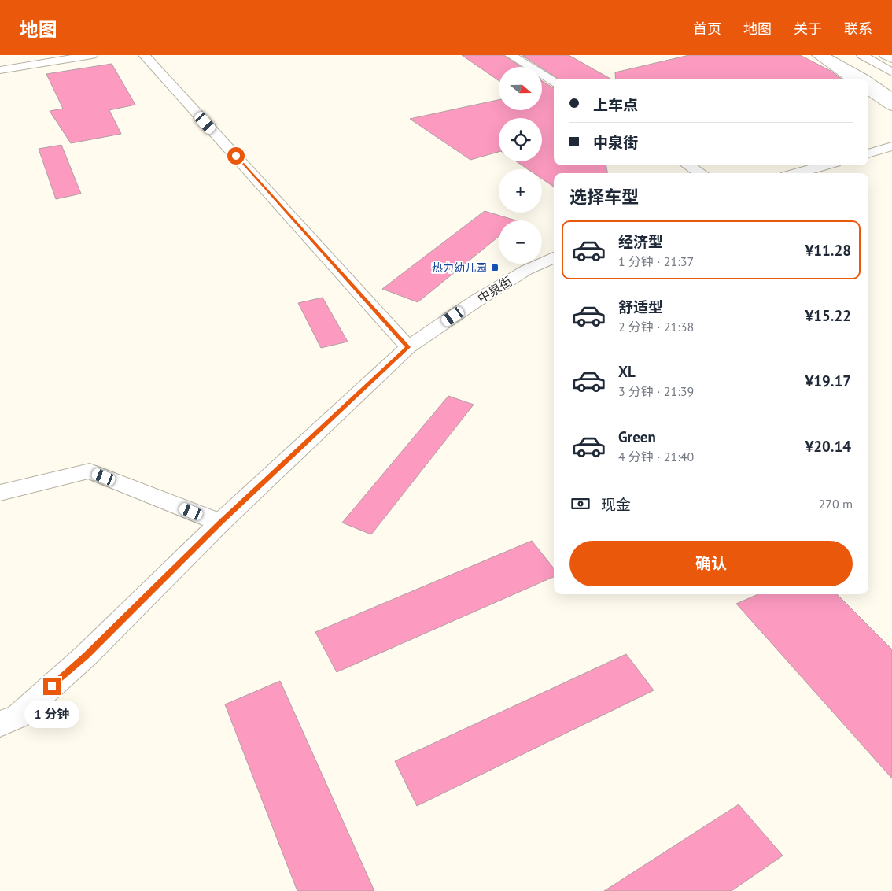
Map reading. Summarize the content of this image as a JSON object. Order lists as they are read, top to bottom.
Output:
{
  "streets": {
    "main road": ["中泉街"]
  },
  "places": {
    "transit": ["热力幼儿园"]
  },
  "north": "right",
  "page": {
    "header": "地图",
    "nav": [
      "首页",
      "地图",
      "关于",
      "联系"
    ],
    "map_buttons": ["+", "−"],
    "banner": ["上车点", "中泉街"],
    "heading": "选择车型",
    "list": [
      {
        "name": "经济型",
        "note": "1 分钟 · 21:37",
        "value": "¥11.28"
      },
      {
        "name": "舒适型",
        "note": "2 分钟 · 21:38",
        "value": "¥15.22"
      },
      {
        "name": "XL",
        "note": "3 分钟 · 21:39",
        "value": "¥19.17"
      },
      {
        "name": "Green",
        "note": "4 分钟 · 21:40",
        "value": "¥20.14"
      }
    ],
    "pay": ["现金", "270 m"],
    "buttons": "确认",
    "bubble": "1 分钟"
  }
}
